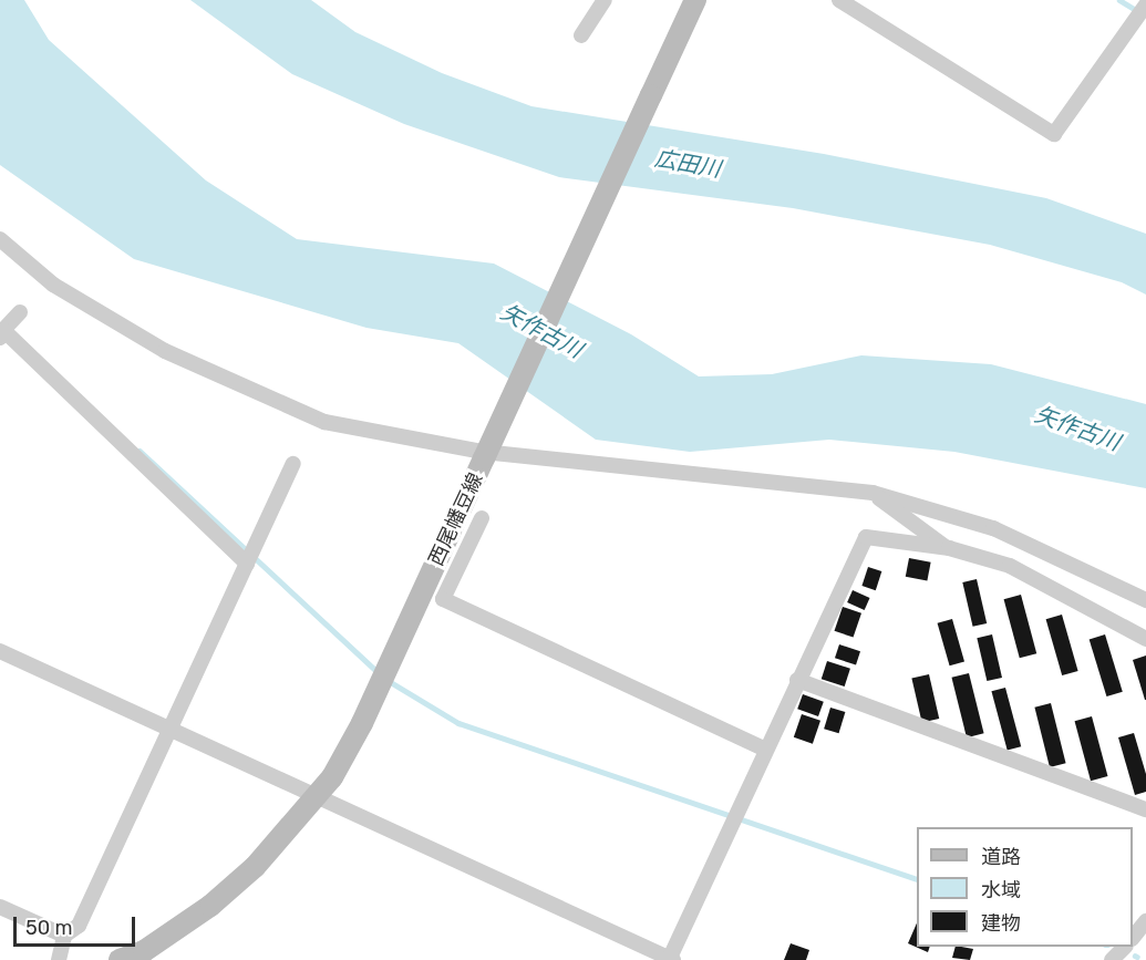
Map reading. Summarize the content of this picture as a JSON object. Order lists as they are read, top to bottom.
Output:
{
  "streets": {
    "main road": ["西尾幡豆線"]
  },
  "water": ["広田川", "矢作古川"],
  "legend": ["道路", "水域", "建物"],
  "scale_bar": "50 m"
}
